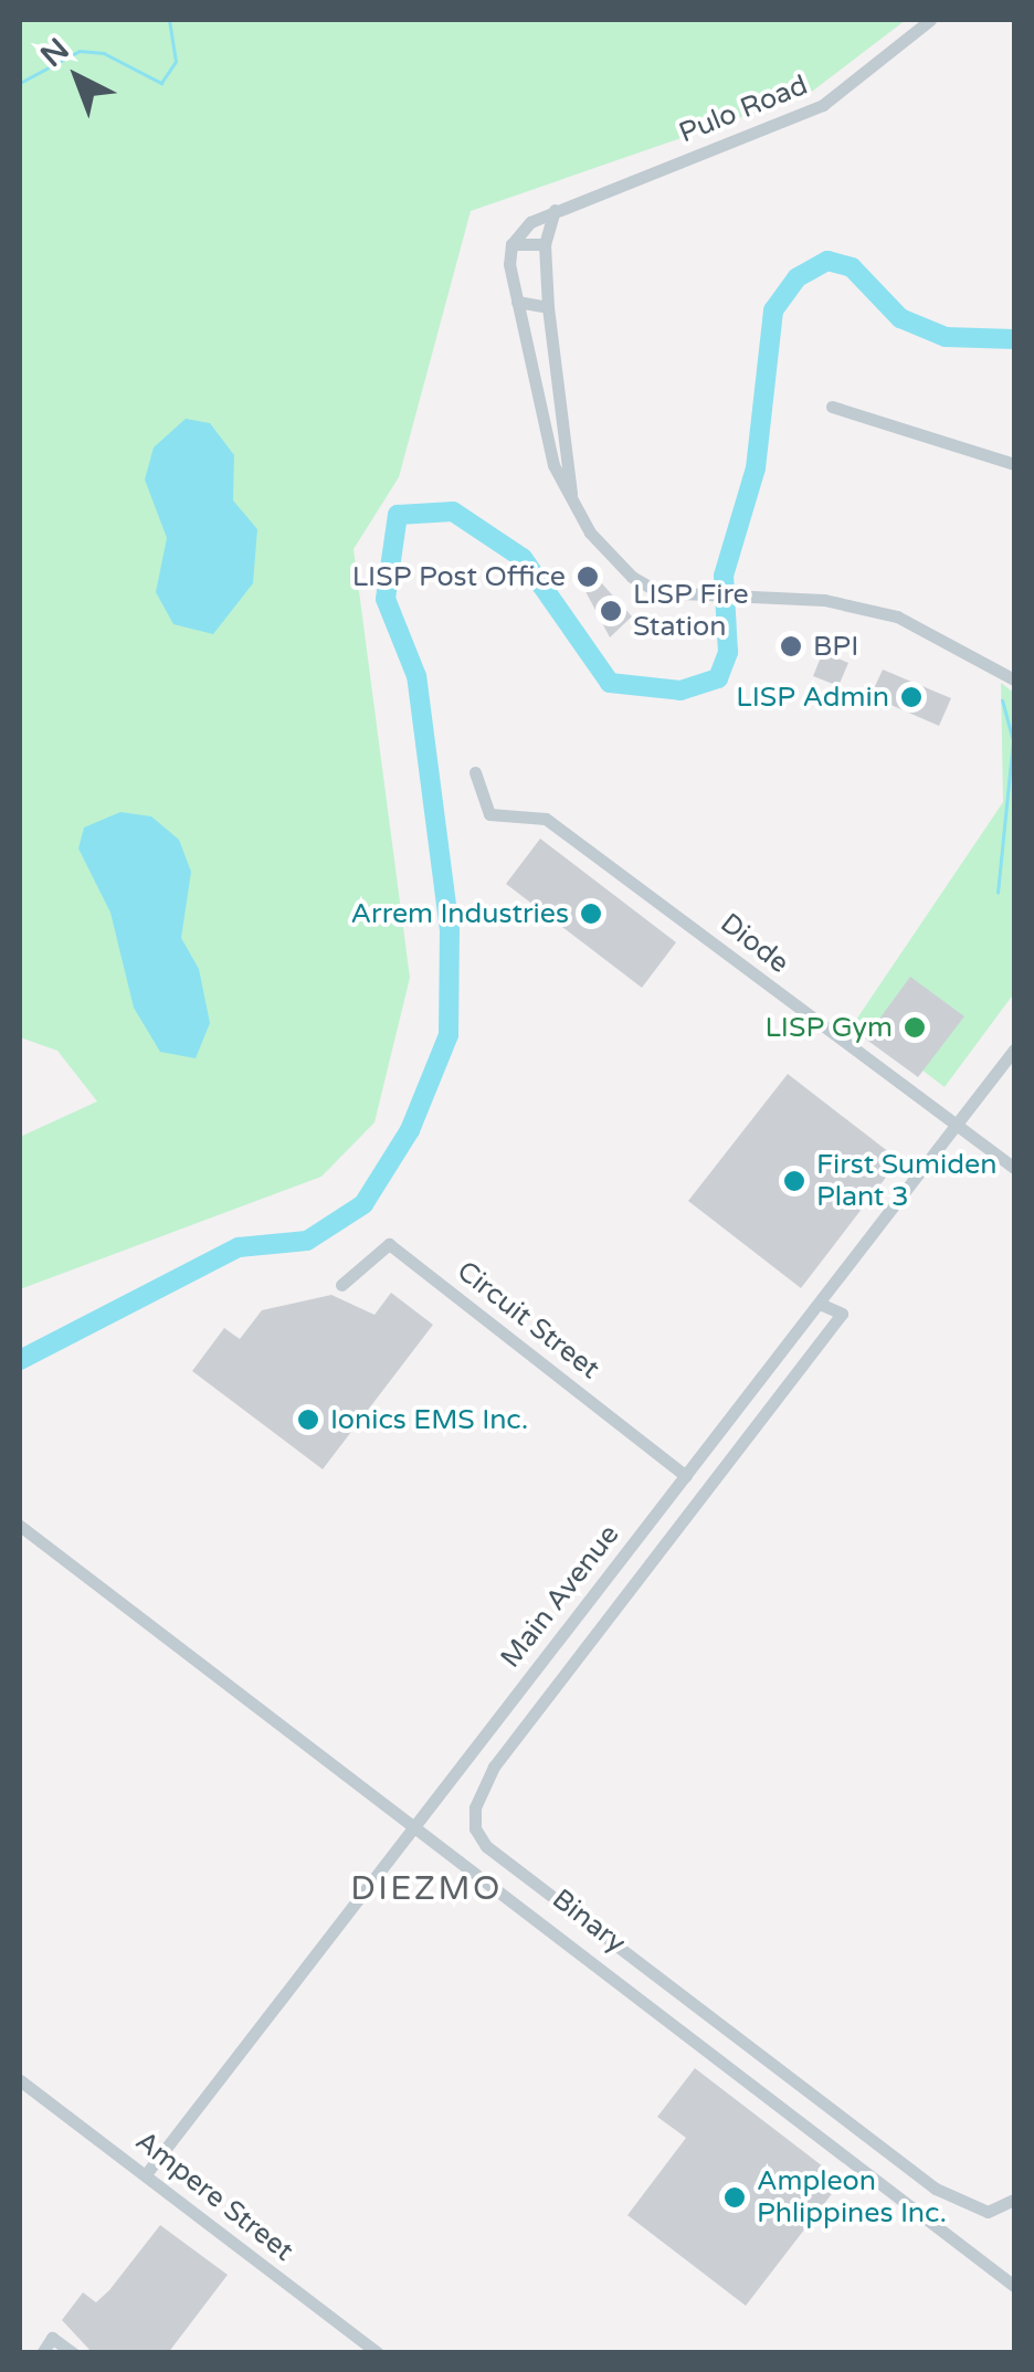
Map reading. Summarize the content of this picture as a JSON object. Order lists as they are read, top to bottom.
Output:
{
  "streets": {
    "street": [
      "Pulo Road",
      "Diode",
      "Circuit Street",
      "Main Avenue",
      "Binary",
      "Ampere Street"
    ]
  },
  "crossings": [
    ["Diode", "Main Avenue"],
    ["Circuit Street", "Main Avenue"],
    ["Main Avenue", "Binary"],
    ["Main Avenue", "Ampere Street"]
  ],
  "districts": ["DIEZMO"],
  "places": [
    "LISP Post Office",
    "LISP Fire Station",
    "BPI",
    "LISP Admin",
    "Arrem Industries",
    "LISP Gym",
    "First Sumiden Plant 3",
    "Ionics EMS Inc.",
    "Ampleon Phlippines Inc."
  ],
  "north": "top left"
}
